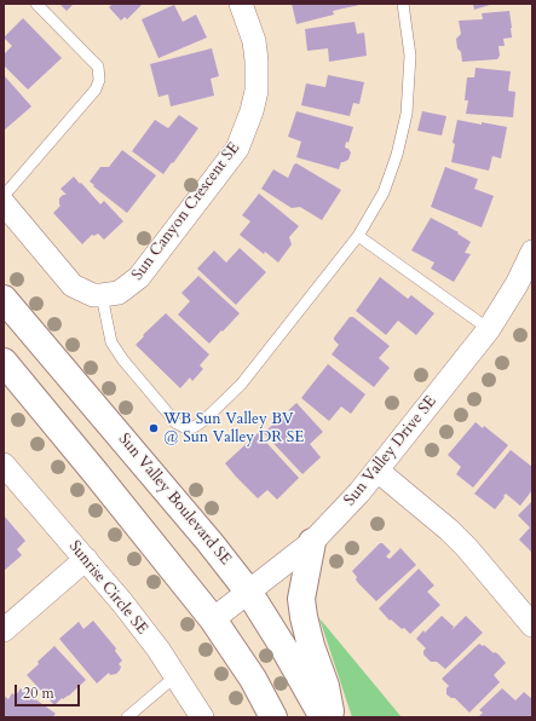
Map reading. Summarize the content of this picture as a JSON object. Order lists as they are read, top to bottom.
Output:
{
  "streets": {
    "main road": ["Sun Valley Boulevard SE"],
    "street": ["Sun Canyon Crescent SE", "Sun Valley Drive SE", "Sunrise Circle SE"]
  },
  "crossings": [
    ["Sun Valley Drive SE", "Sun Valley Boulevard SE"]
  ],
  "places": ["WB Sun Valley BV @ Sun Valley DR SE"],
  "scale_bar": "20 m"
}
